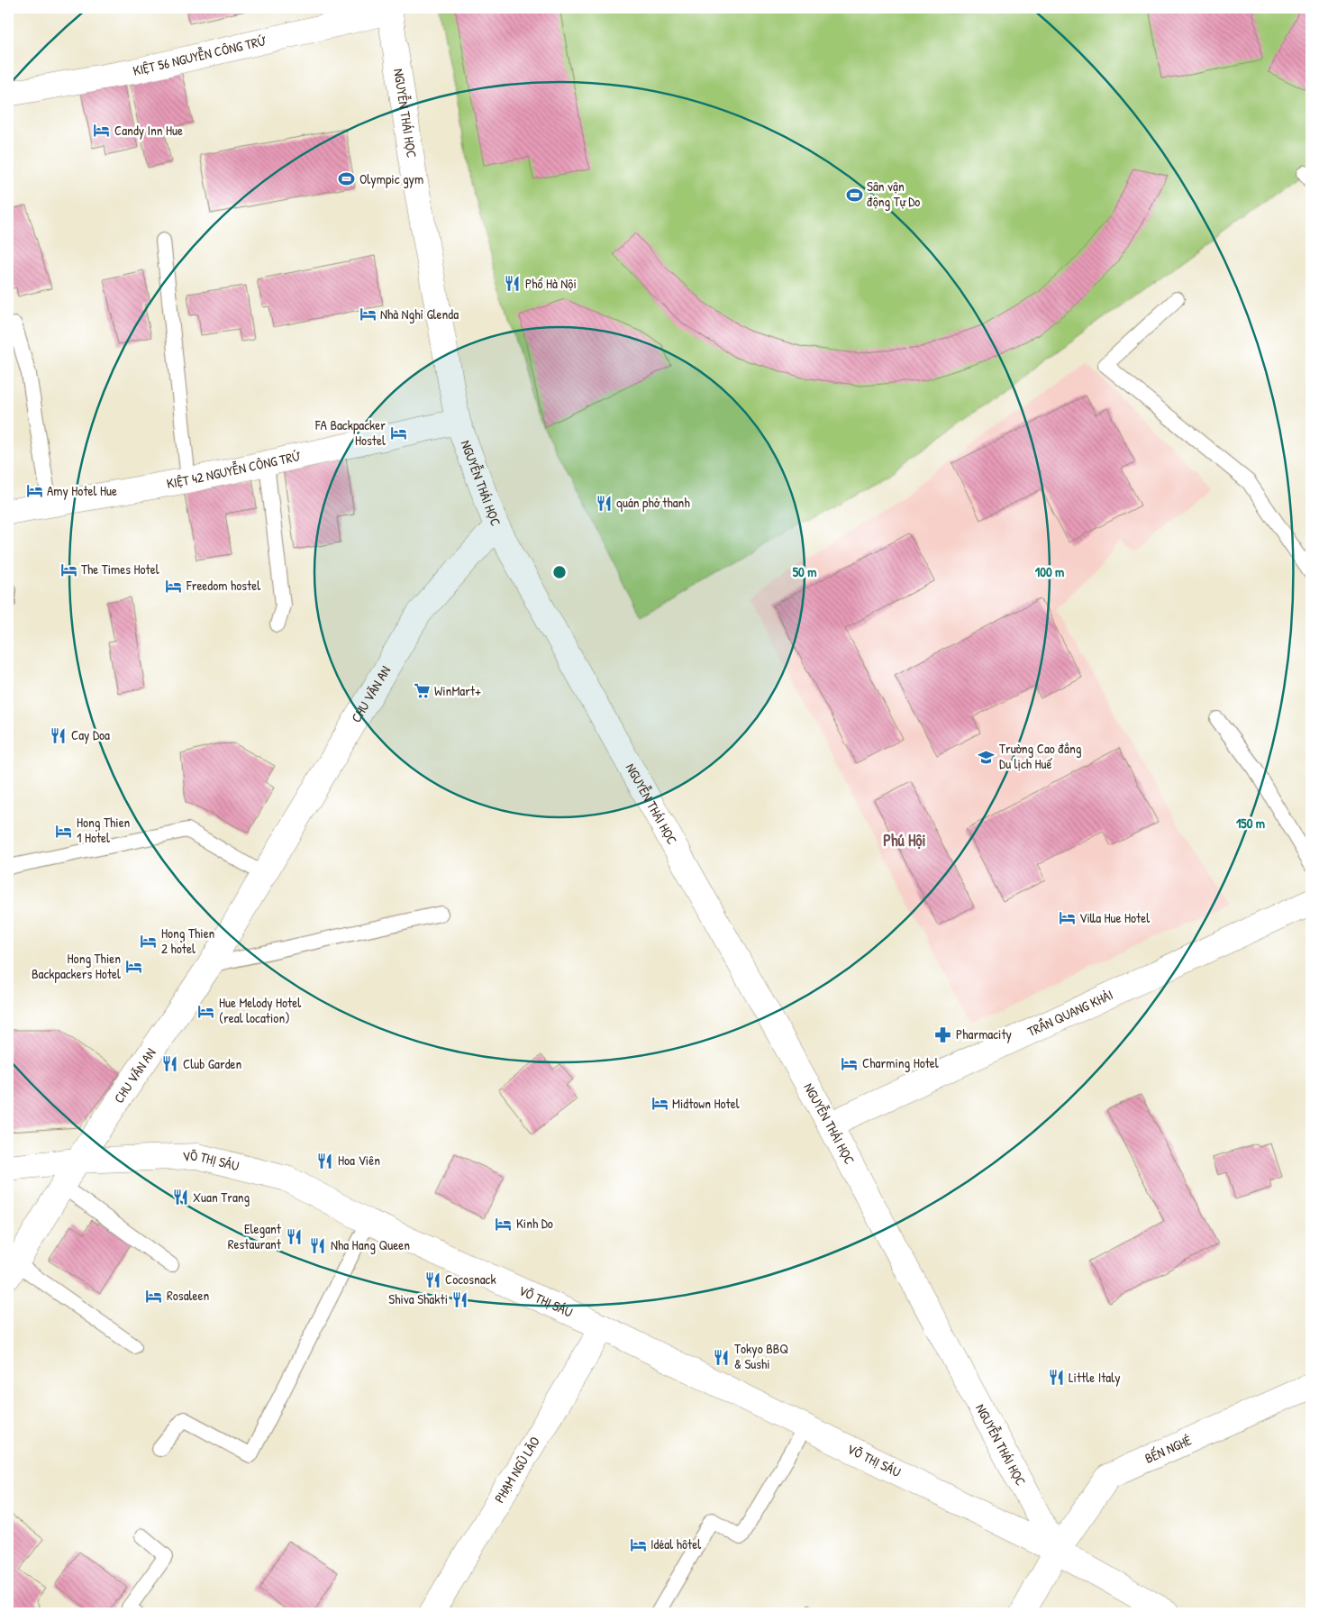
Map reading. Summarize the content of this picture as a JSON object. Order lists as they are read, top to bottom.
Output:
{
  "streets": {
    "street": [
      "KIỆT 56 NGUYỄN CÔNG TRỨ",
      "NGUYỄN THÁI HỌC",
      "KIỆT 42 NGUYỄN CÔNG TRỨ",
      "CHU VĂN AN",
      "TRẦN QUANG KHẢI",
      "VÕ THỊ SÁU",
      "BẾN NGHÉ",
      "PHẠM NGŨ LÃO"
    ]
  },
  "crossings": [
    ["KIỆT 56 NGUYỄN CÔNG TRỨ", "NGUYỄN THÁI HỌC"],
    ["NGUYỄN THÁI HỌC", "KIỆT 42 NGUYỄN CÔNG TRỨ"],
    ["NGUYỄN THÁI HỌC", "CHU VĂN AN"],
    ["NGUYỄN THÁI HỌC", "TRẦN QUANG KHẢI"],
    ["NGUYỄN THÁI HỌC", "VÕ THỊ SÁU"],
    ["NGUYỄN THÁI HỌC", "BẾN NGHÉ"],
    ["CHU VĂN AN", "VÕ THỊ SÁU"],
    ["VÕ THỊ SÁU", "BẾN NGHÉ"],
    ["VÕ THỊ SÁU", "PHẠM NGŨ LÃO"]
  ],
  "districts": ["Phú Hội"],
  "places": {
    "hotel": [
      "Candy Inn Hue",
      "Nhà Nghỉ Glenda",
      "FA Backpacker Hostel",
      "Amy Hotel Hue",
      "The Times Hotel",
      "Freedom hostel",
      "Hong Thien 1 Hotel",
      "Villa Hue Hotel",
      "Hong Thien 2 hotel",
      "Hong Thien Backpackers Hotel",
      "Hue Melody Hotel (real location)",
      "Charming Hotel",
      "Midtown Hotel",
      "Kinh Do",
      "Rosaleen",
      "Idéal hôtel"
    ],
    "sports": ["Olympic gym", "Sân vận động Tự Do"],
    "restaurant": [
      "Phổ Hà Nội",
      "quán phở thanh",
      "Cay Doa",
      "Club Garden",
      "Hoa Viên",
      "Xuan Trang",
      "Elegant Restaurant",
      "Nha Hang Queen",
      "Cocosnack",
      "Shiva Shakti",
      "Tokyo BBQ & Sushi",
      "Little Italy"
    ],
    "supermarket": ["WinMart+"],
    "school or university": ["Trường Cao đẳng Du lịch Huế"],
    "pharmacy": ["Pharmacity"]
  },
  "rings": ["50 m", "100 m", "150 m"]
}
